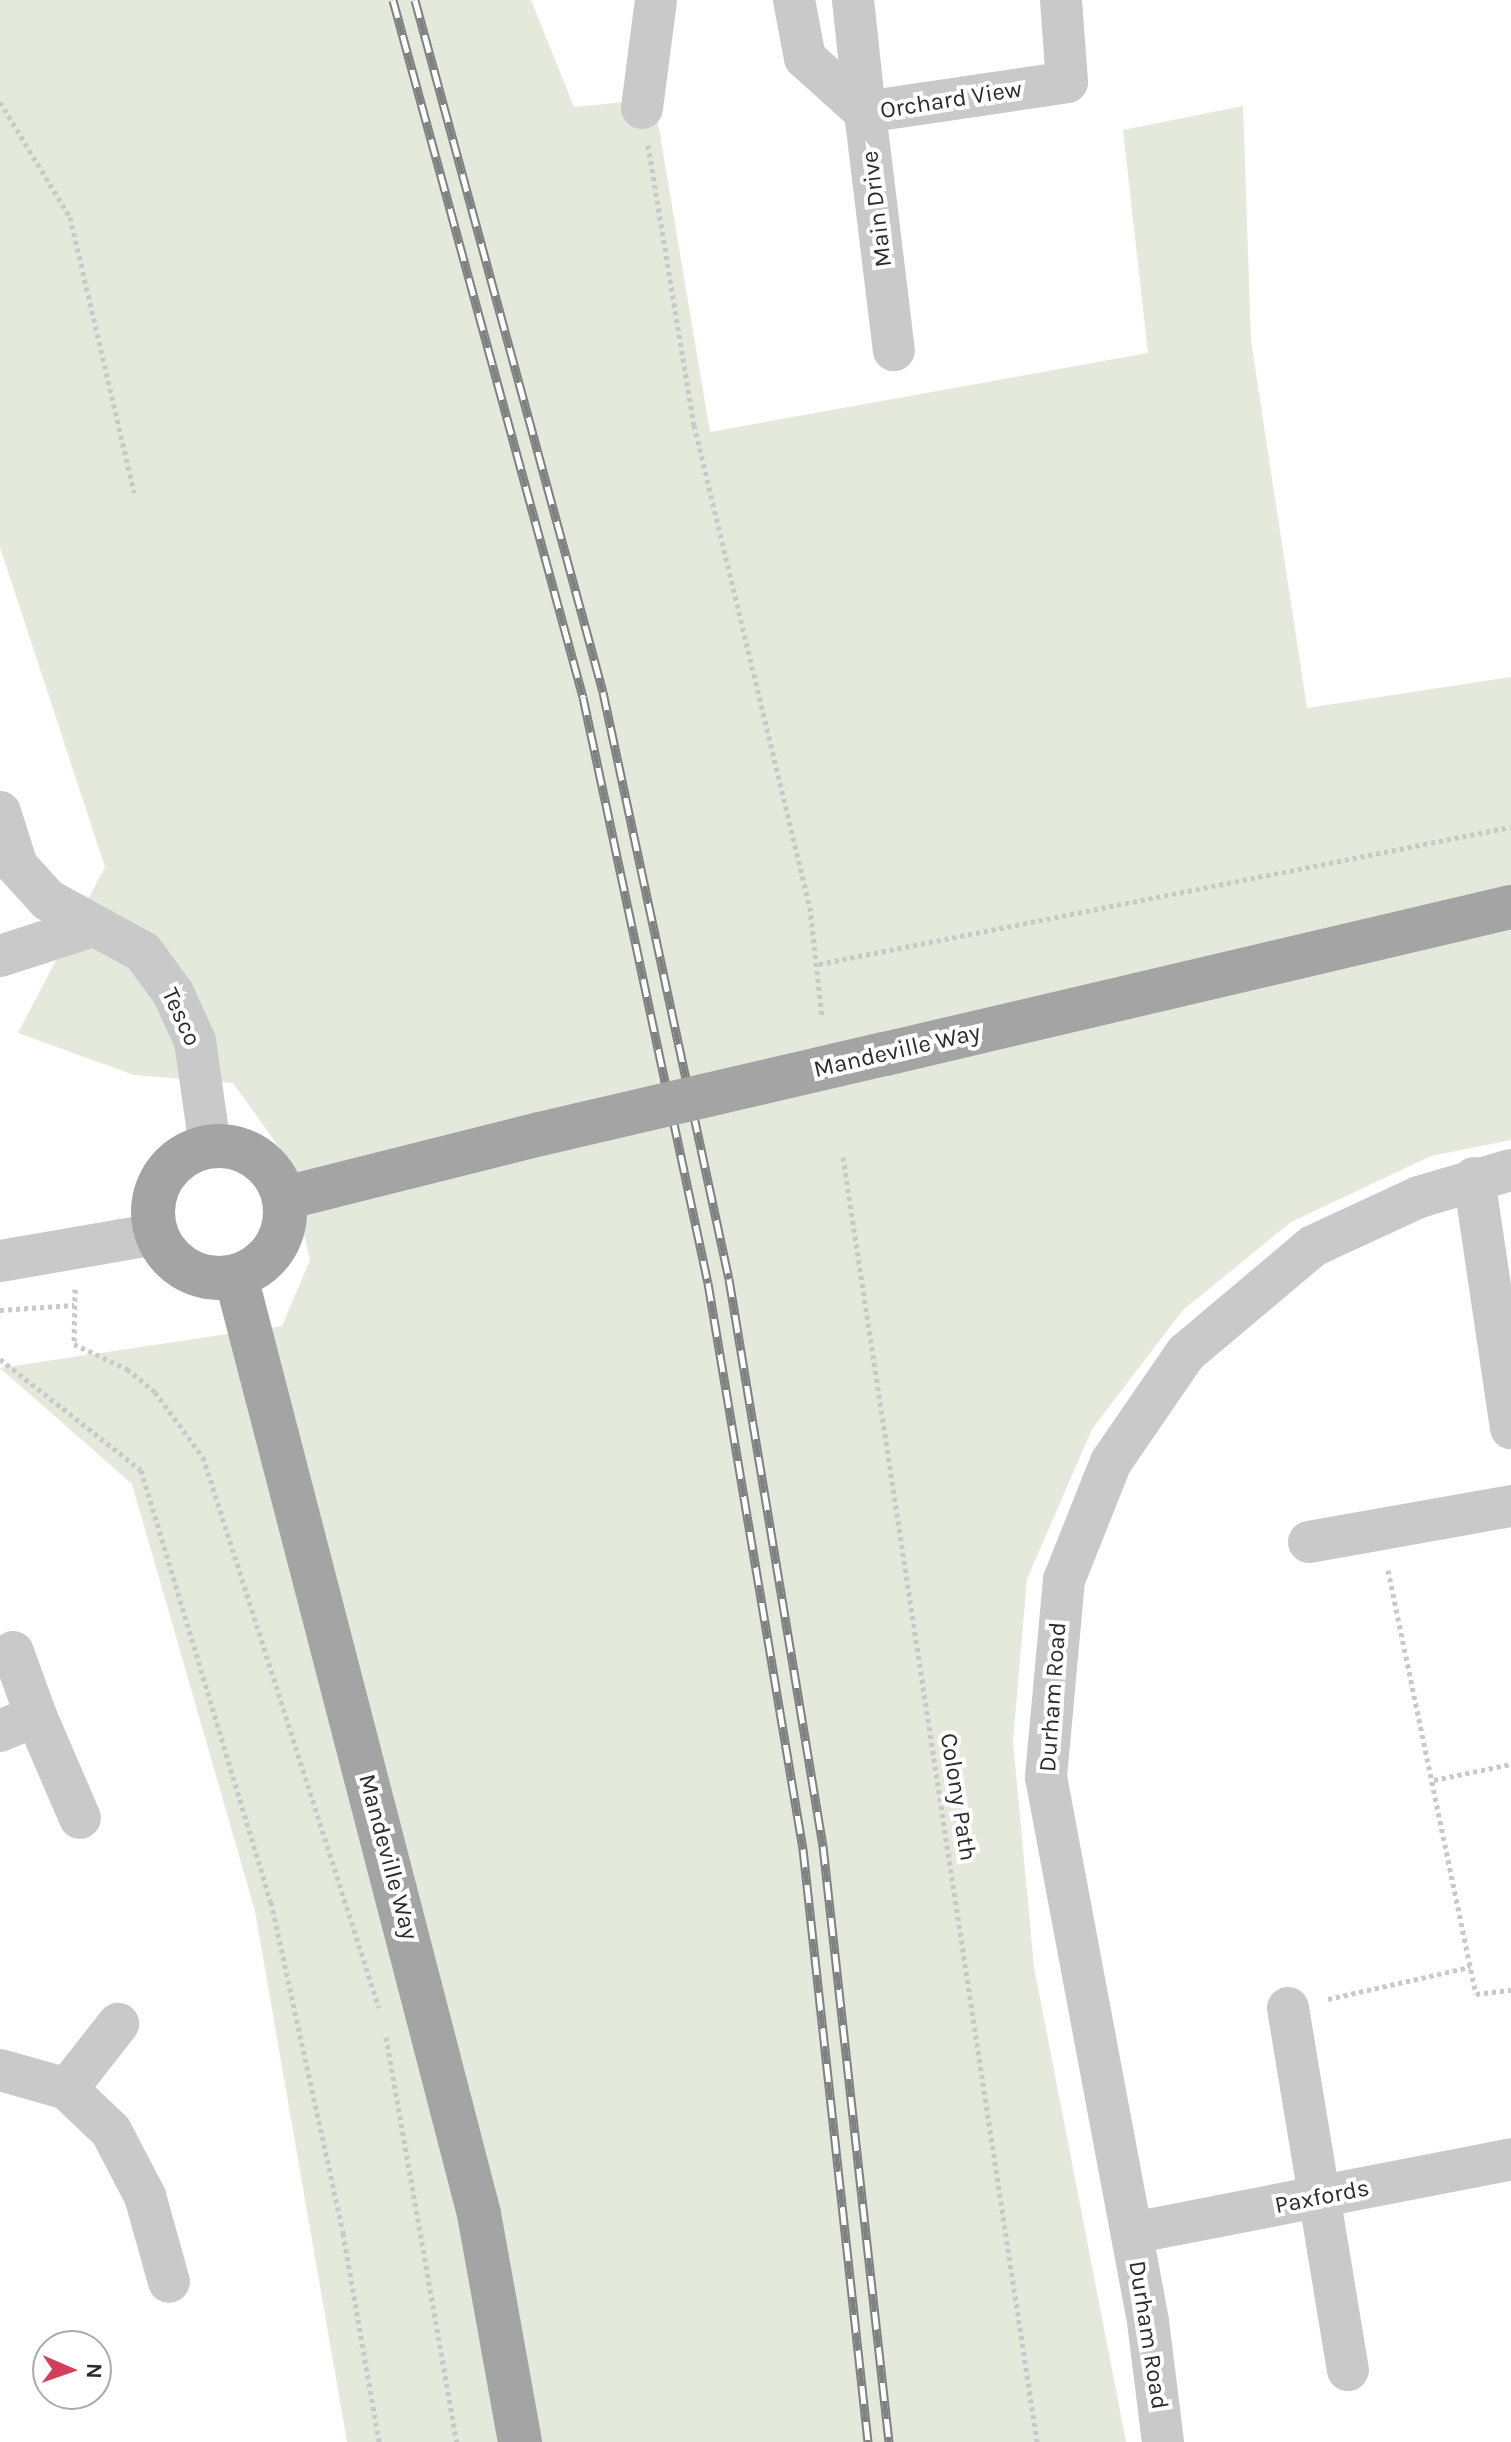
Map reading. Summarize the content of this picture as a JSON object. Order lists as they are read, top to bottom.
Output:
{
  "streets": {
    "main road": ["Mandeville Way"],
    "street": [
      "Orchard View",
      "Main Drive",
      "Tesco",
      "Durham Road",
      "Paxfords"
    ],
    "path": ["Colony Path"]
  },
  "crossings": [
    ["Orchard View", "Main Drive"],
    ["Tesco", "Mandeville Way"],
    ["Durham Road", "Paxfords"]
  ],
  "north": "right"
}
